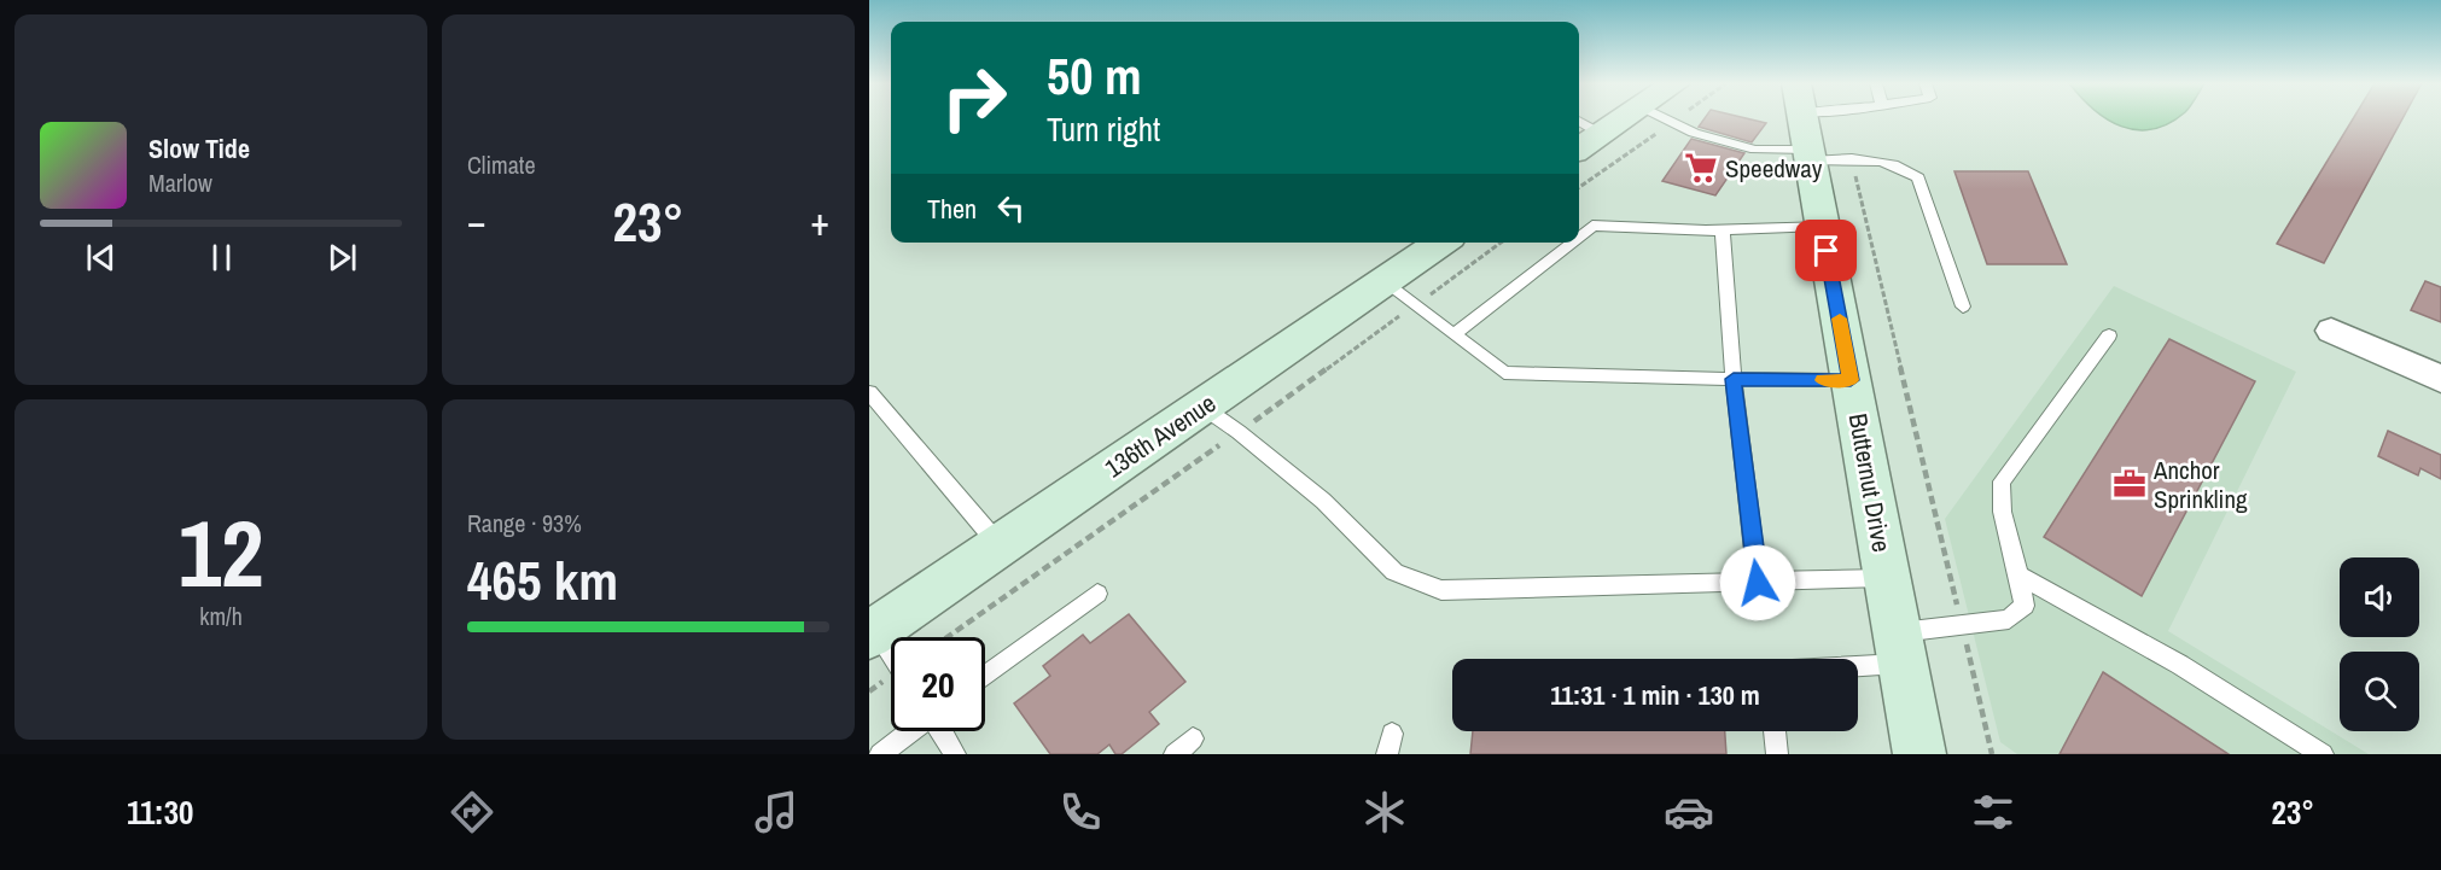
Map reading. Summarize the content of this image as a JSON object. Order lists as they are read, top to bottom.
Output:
{
  "streets": {
    "street": ["136th Avenue", "Butternut Drive"]
  },
  "places": {
    "supermarket": ["Speedway"],
    "office": ["Anchor Sprinkling"]
  },
  "page": {
    "tile": [
      "Climate",
      ["12", "km/h"],
      ["Range · 93%", "465 km"]
    ],
    "turn": ["50 m", "Turn right"],
    "song": ["Slow Tide", "Marlow"],
    "then": "Then",
    "heat": ["−", "23°", "+"],
    "limit": "20",
    "trip": "11:31 · 1 min · 130 m",
    "tabs": ["11:30", "23°"]
  }
}
